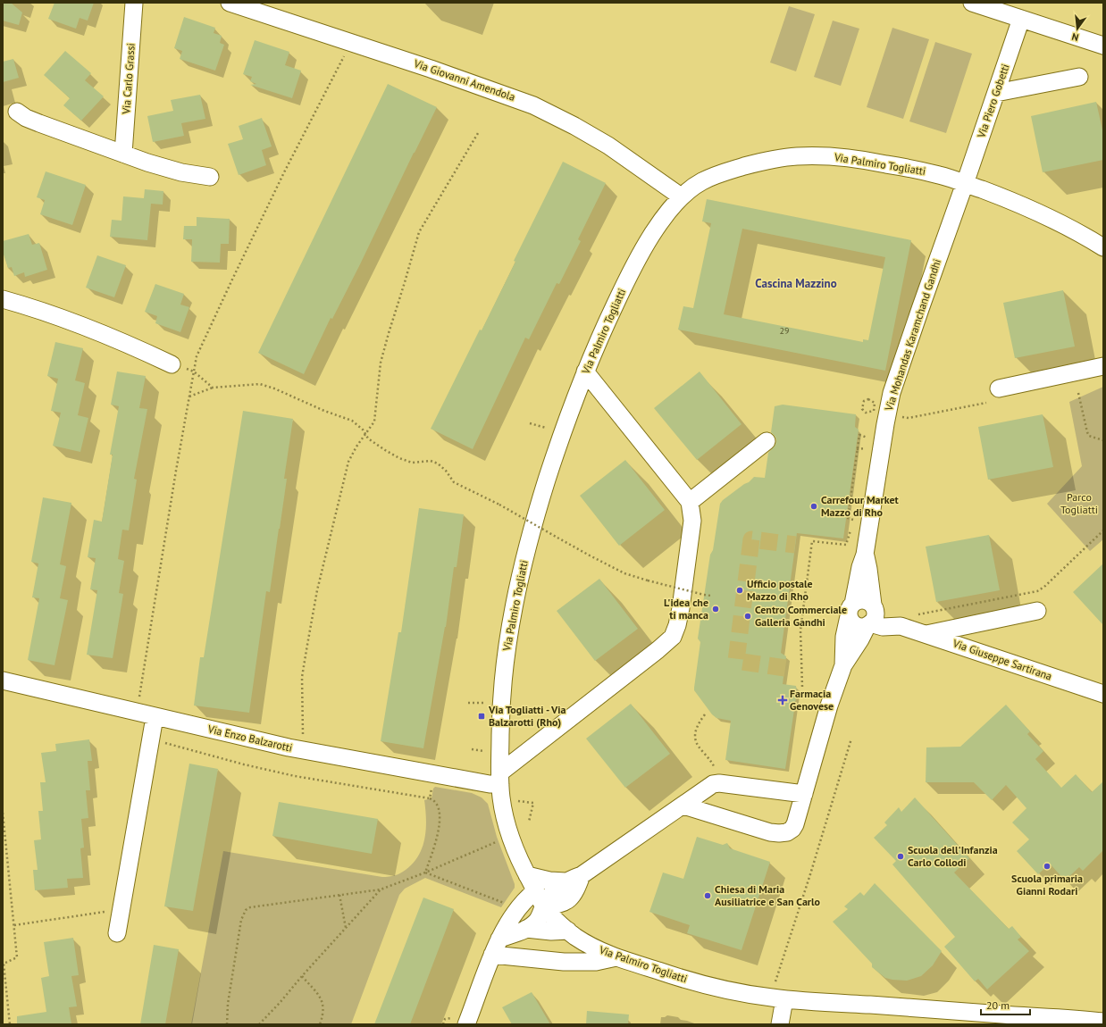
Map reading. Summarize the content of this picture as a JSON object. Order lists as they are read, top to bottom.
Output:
{
  "streets": {
    "street": [
      "Via Carlo Grassi",
      "Via Giovanni Amendola",
      "Via Piero Gobetti",
      "Via Palmiro Togliatti",
      "Via Mohandas Karamchand Gandhi",
      "Via Giuseppe Sartirana",
      "Via Enzo Balzarotti"
    ]
  },
  "crossings": [
    ["Via Giovanni Amendola", "Via Palmiro Togliatti"],
    ["Via Piero Gobetti", "Via Palmiro Togliatti"],
    ["Via Piero Gobetti", "Via Mohandas Karamchand Gandhi"],
    ["Via Palmiro Togliatti", "Via Mohandas Karamchand Gandhi"],
    ["Via Palmiro Togliatti", "Via Enzo Balzarotti"],
    ["Via Mohandas Karamchand Gandhi", "Via Giuseppe Sartirana"]
  ],
  "districts": ["Cascina Mazzino"],
  "parks": ["Parco Togliatti"],
  "places": {
    "other": [
      "Carrefour Market Mazzo di Rho",
      "Ufficio postale Mazzo di Rho",
      "L'idea che ti manca",
      "Centro Commerciale Galleria Gandhi",
      "Scuola dell'Infanzia Carlo Collodi",
      "Scuola primaria Gianni Rodari",
      "Chiesa di Maria Ausiliatrice e San Carlo"
    ],
    "health": ["Farmacia Genovese"],
    "transit": ["Via Togliatti - Via Balzarotti (Rho)"]
  },
  "house_numbers": ["29"],
  "scale_bar": "20 m",
  "north": "bottom"
}
